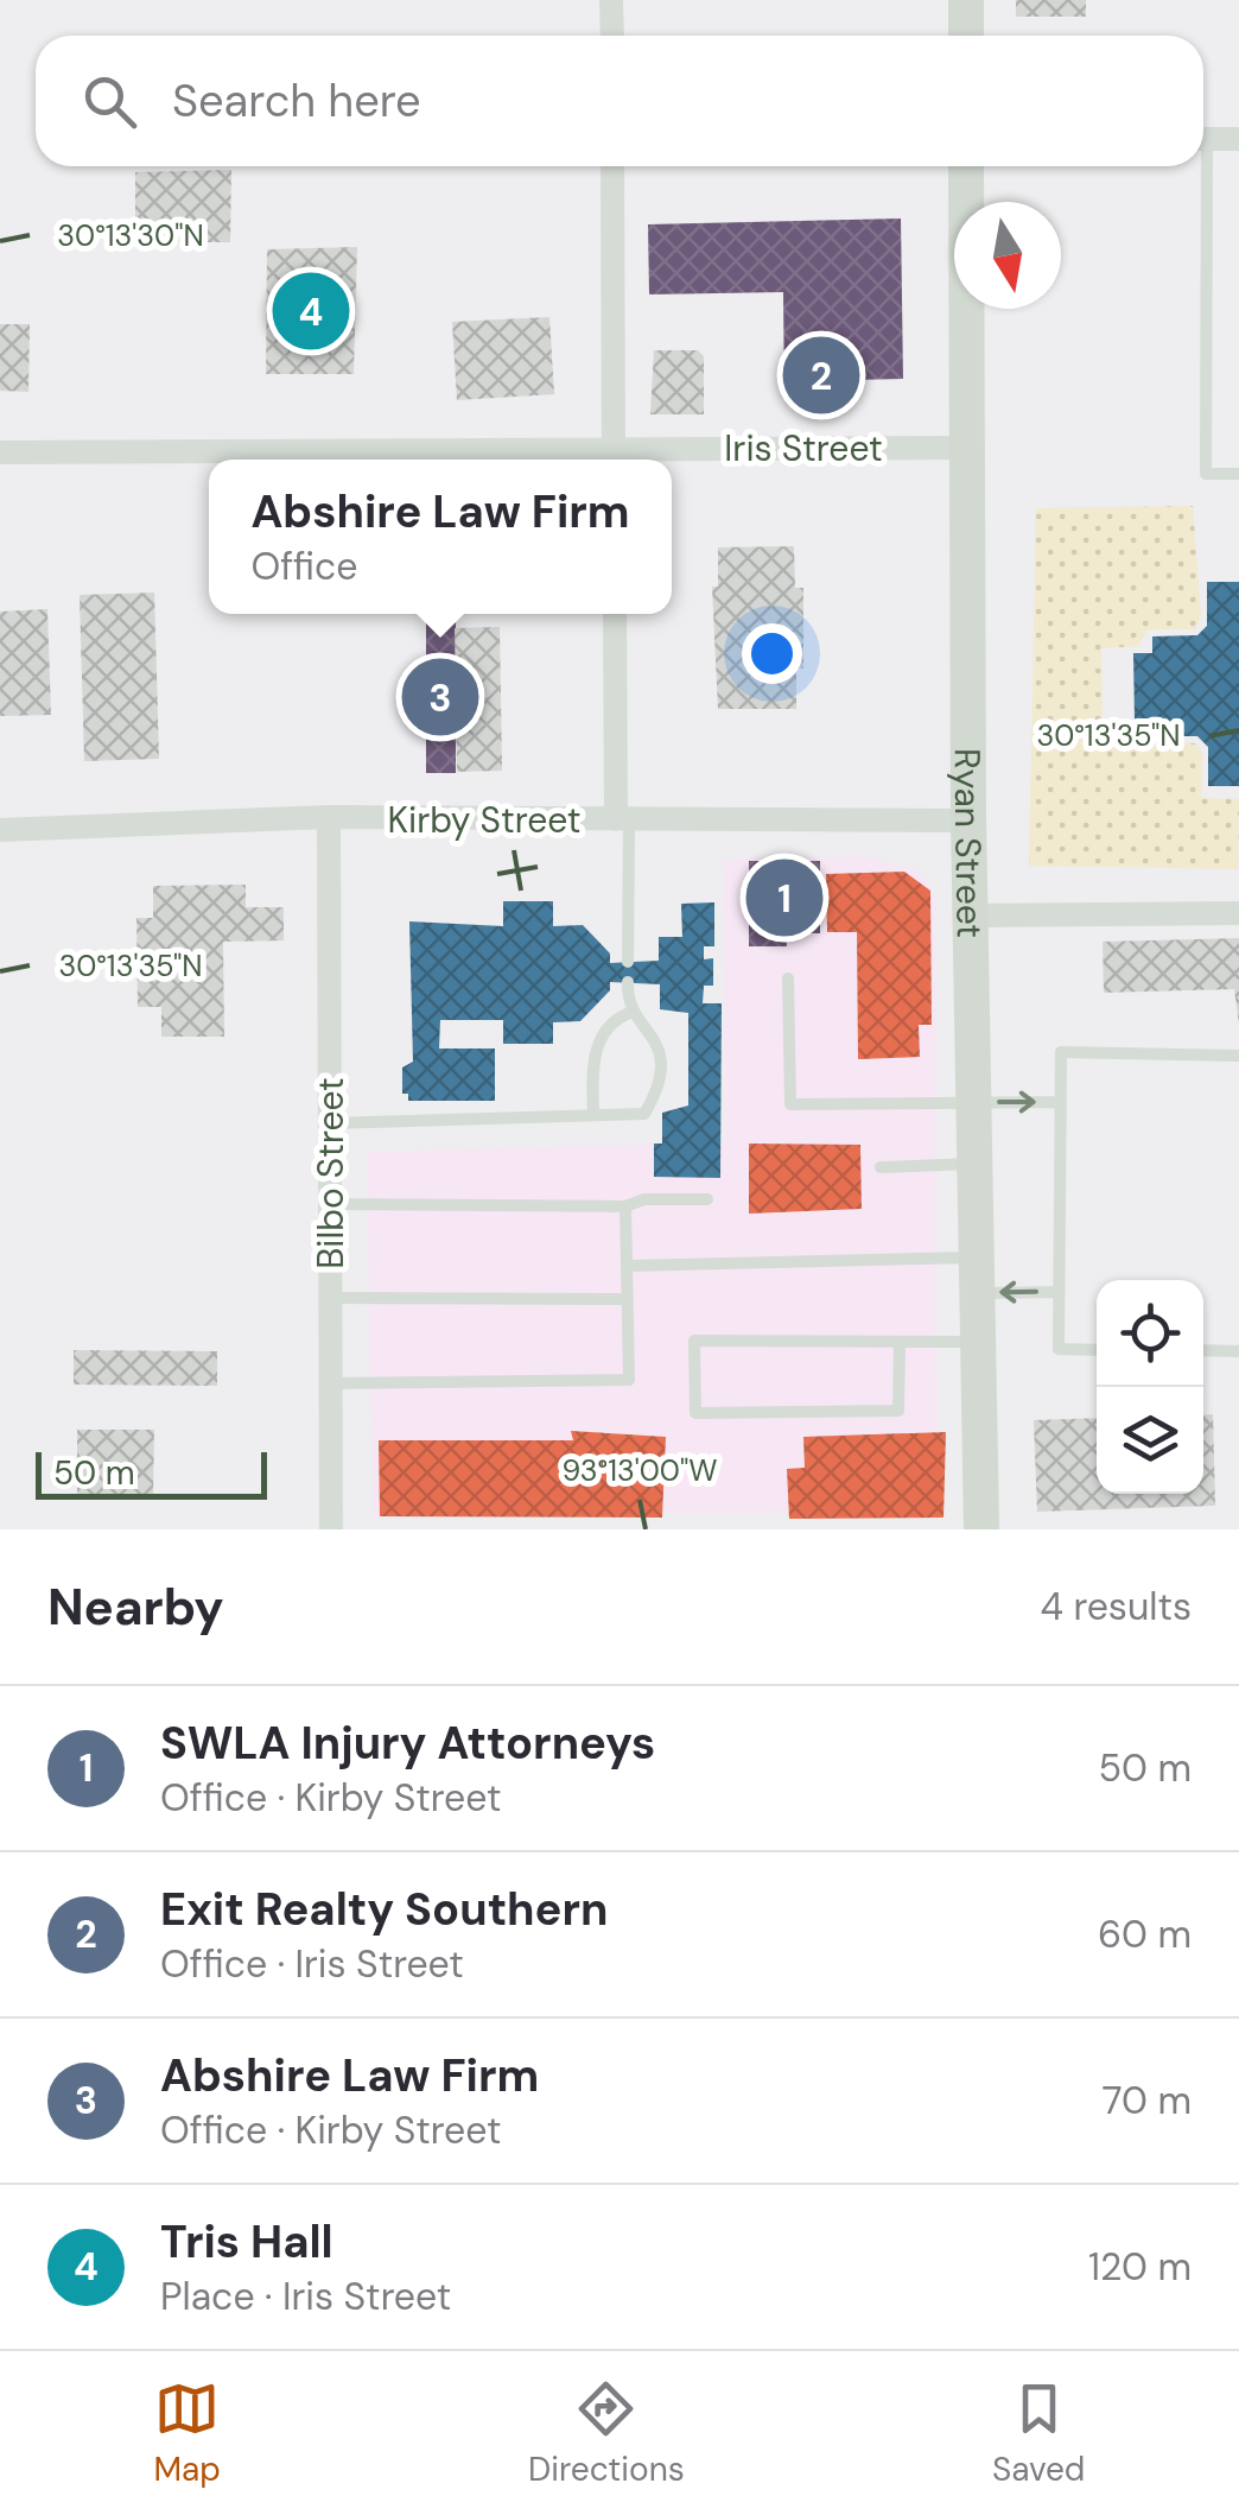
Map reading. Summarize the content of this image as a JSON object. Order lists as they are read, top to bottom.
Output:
{
  "streets": {
    "main road": ["Ryan Street"],
    "street": ["Iris Street", "Kirby Street", "Bilbo Street"]
  },
  "crossings": [
    ["Iris Street", "Ryan Street"],
    ["Kirby Street", "Ryan Street"],
    ["Kirby Street", "Bilbo Street"]
  ],
  "scale_bar": "50 m",
  "north": "bottom",
  "page": {
    "search": "Search here",
    "pins": [
      "4",
      "2",
      "3",
      "1"
    ],
    "popup": ["Abshire Law Firm", "Office"],
    "scale": "50 m",
    "heading": ["Nearby", "4 results"],
    "list": [
      {
        "mark": "1",
        "name": "SWLA Injury Attorneys",
        "note": "Office · Kirby Street",
        "value": "50 m"
      },
      {
        "mark": "2",
        "name": "Exit Realty Southern",
        "note": "Office · Iris Street",
        "value": "60 m"
      },
      {
        "mark": "3",
        "name": "Abshire Law Firm",
        "note": "Office · Kirby Street",
        "value": "70 m"
      },
      {
        "mark": "4",
        "name": "Tris Hall",
        "note": "Place · Iris Street",
        "value": "120 m"
      }
    ],
    "nav": ["Map", "Directions", "Saved"]
  },
  "coordinates": ["30°13'30\"N", "30°13'35\"N", "93°13'00\"W"]
}
